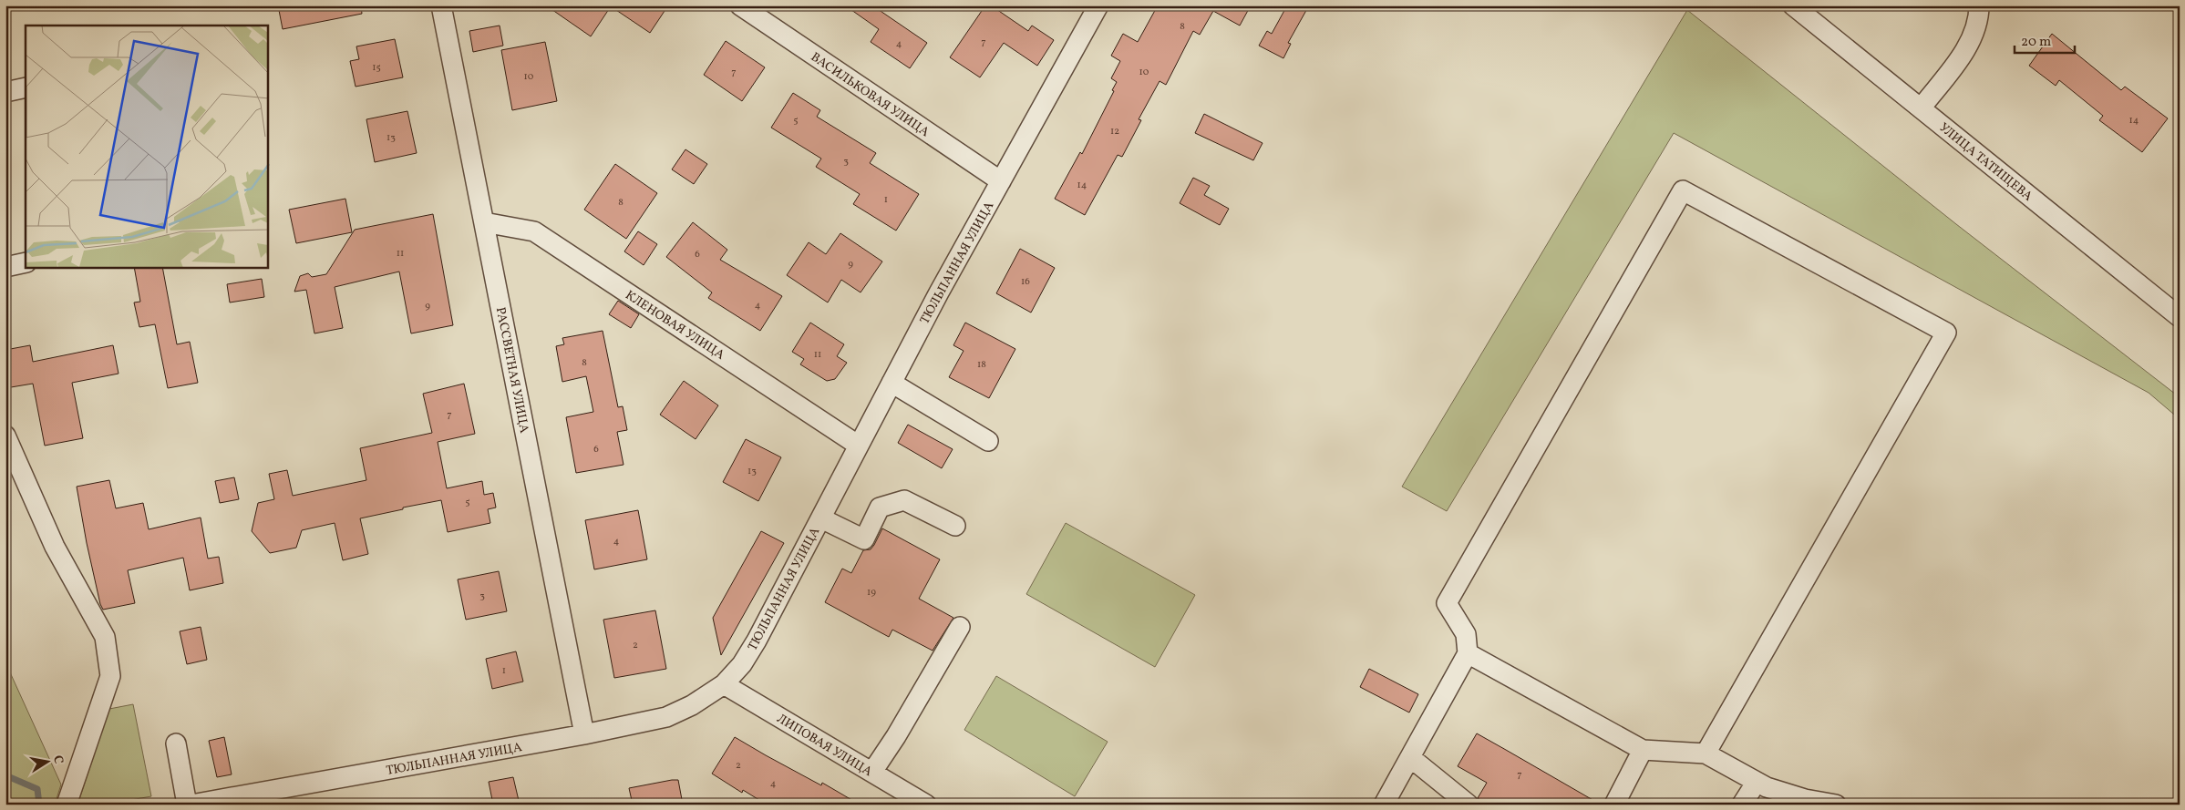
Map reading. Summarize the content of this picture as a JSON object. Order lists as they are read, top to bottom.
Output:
{
  "streets": {
    "street": [
      "ВАСИЛЬКОВАЯ УЛИЦА",
      "УЛИЦА ТАТИЩЕВА",
      "ТЮЛЬПАННАЯ УЛИЦА",
      "КЛЕНОВАЯ УЛИЦА",
      "РАССВЕТНАЯ УЛИЦА",
      "ЛИПОВАЯ УЛИЦА"
    ]
  },
  "crossings": [
    ["ВАСИЛЬКОВАЯ УЛИЦА", "ТЮЛЬПАННАЯ УЛИЦА"],
    ["ТЮЛЬПАННАЯ УЛИЦА", "КЛЕНОВАЯ УЛИЦА"],
    ["ТЮЛЬПАННАЯ УЛИЦА", "РАССВЕТНАЯ УЛИЦА"],
    ["ТЮЛЬПАННАЯ УЛИЦА", "ЛИПОВАЯ УЛИЦА"],
    ["КЛЕНОВАЯ УЛИЦА", "РАССВЕТНАЯ УЛИЦА"]
  ],
  "house_numbers": [
    "8",
    "7",
    "4",
    "15",
    "7",
    "10",
    "10",
    "5",
    "14",
    "12",
    "13",
    "3",
    "14",
    "1",
    "8",
    "11",
    "6",
    "9",
    "16",
    "4",
    "9",
    "11",
    "8",
    "18",
    "7",
    "6",
    "13",
    "5",
    "4",
    "19",
    "3",
    "2",
    "1",
    "2",
    "7",
    "4"
  ],
  "scale_bar": "20 m",
  "north": "right"
}
